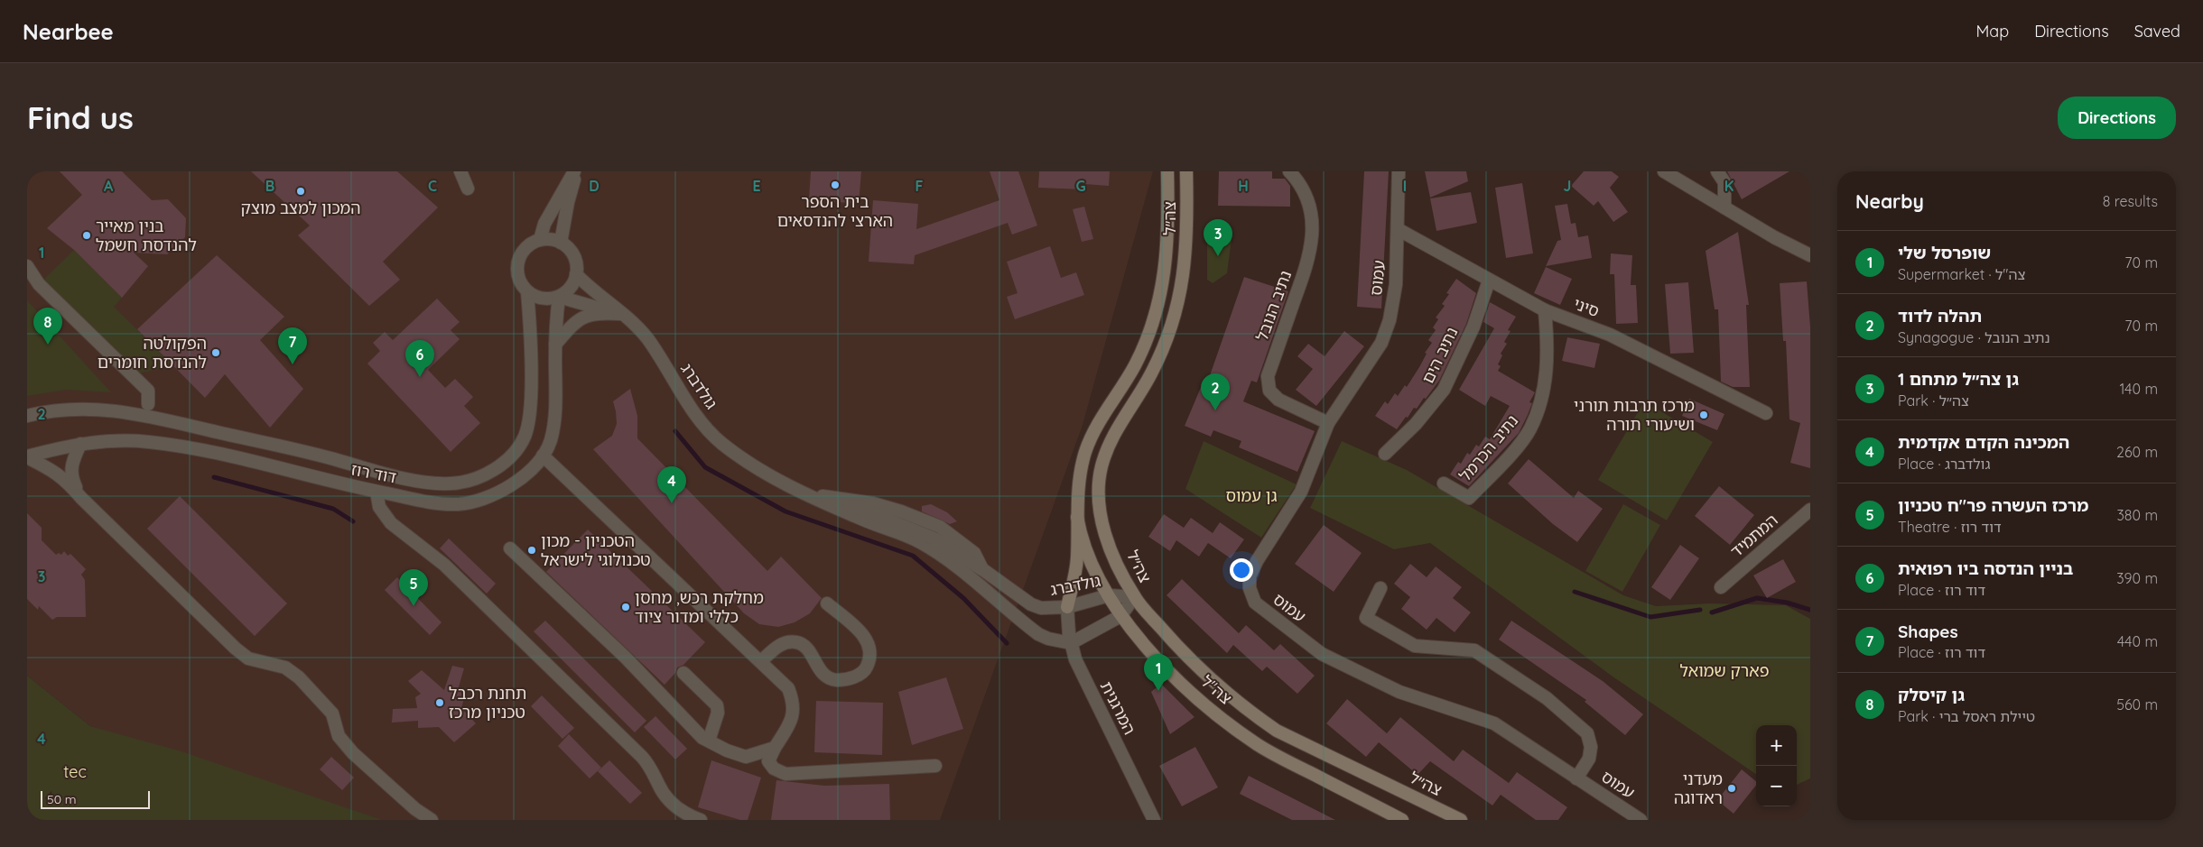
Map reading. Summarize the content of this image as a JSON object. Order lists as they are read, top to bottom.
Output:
{
  "streets": {
    "main road": ["צה״ל", "צה\"ל"],
    "street": [
      "עמוס",
      "נתיב הנובל",
      "סיני",
      "נתיב הים",
      "גולדברג",
      "נתיב הכרמל",
      "דוד רוז",
      "המתמיד",
      "המרגנית"
    ]
  },
  "crossings": [
    ["צה״ל", "גולדברג"],
    ["צה״ל", "צה\"ל"],
    ["עמוס", "נתיב הנובל"],
    ["עמוס", "סיני"],
    ["סיני", "נתיב הים"],
    ["סיני", "נתיב הכרמל"],
    ["גולדברג", "דוד רוז"],
    ["גולדברג", "צה\"ל"],
    ["גולדברג", "המרגנית"]
  ],
  "parks": ["גן עמוס", "פארק שמואל", "tec"],
  "places": [
    "בית הספר הארצי להנדסאים",
    "המכון למצב מוצק",
    "בנין מאייר להנדסת חשמל",
    "הפקולטה להנדסת חומרים",
    "מרכז תרבות תורני ושיעורי תורה",
    "הטכניון - מכון טכנולוגי לישראל",
    "מחלקת רכש, מחסן כללי ומדור ציוד",
    "תחנת רכבל טכניון מרכז",
    "מעדני ראדוגה"
  ],
  "scale_bar": "50 m",
  "page": {
    "header": "Nearbee",
    "nav": ["Map", "Directions", "Saved"],
    "buttons": "Directions",
    "title": "Find us",
    "heading": ["Nearby", "8 results"],
    "pins": [
      "3",
      "8",
      "7",
      "6",
      "2",
      "4",
      "5",
      "1"
    ],
    "list": [
      {
        "mark": "1",
        "name": "שופרסל שלי",
        "note": "Supermarket · צה\"ל",
        "value": "70 m"
      },
      {
        "mark": "2",
        "name": "תהלה לדוד",
        "note": "Synagogue · נתיב הנובל",
        "value": "70 m"
      },
      {
        "mark": "3",
        "name": "גן צה״ל מתחם 1",
        "note": "Park · צה״ל",
        "value": "140 m"
      },
      {
        "mark": "4",
        "name": "המכינה הקדם אקדמית",
        "note": "Place · גולדברג",
        "value": "260 m"
      },
      {
        "mark": "5",
        "name": "מרכז העשרה פר\"ח טכניון",
        "note": "Theatre · דוד רוז",
        "value": "380 m"
      },
      {
        "mark": "6",
        "name": "בניין הנדסה ביו רפואית",
        "note": "Place · דוד רוז",
        "value": "390 m"
      },
      {
        "mark": "7",
        "name": "Shapes",
        "note": "Place · דוד רוז",
        "value": "440 m"
      },
      {
        "mark": "8",
        "name": "גן קיסלק",
        "note": "Park · טיילת ראסל ברי",
        "value": "560 m"
      }
    ],
    "map_buttons": ["+", "−"],
    "scale": "50 m"
  },
  "grid": {
    "columns": [
      "A",
      "B",
      "C",
      "D",
      "E",
      "F",
      "G",
      "H",
      "I",
      "J",
      "K"
    ],
    "rows": [
      "1",
      "2",
      "3",
      "4"
    ]
  }
}
